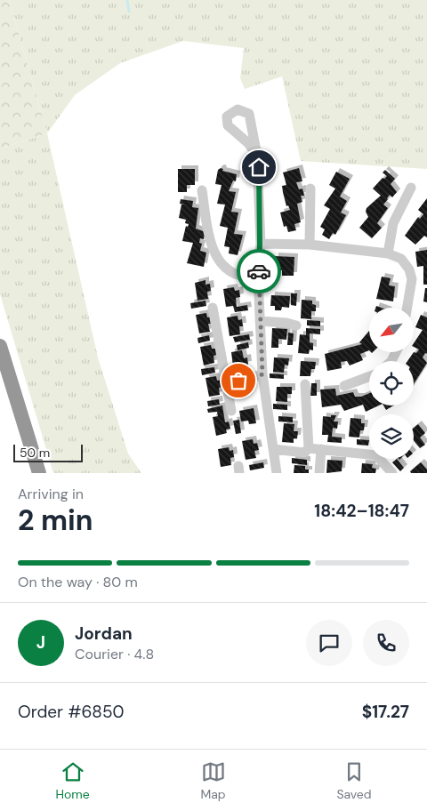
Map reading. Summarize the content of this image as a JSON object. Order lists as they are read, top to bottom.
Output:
{
  "scale_bar": "50 m",
  "north": "bottom left",
  "page": {
    "scale": "50 m",
    "heading": ["2 min", "Arriving in", "18:42–18:47"],
    "panel": [
      "Jordan",
      "Courier · 4.8",
      "Order #6850",
      "$17.27"
    ],
    "bar": "On the way · 80 m",
    "round": "J",
    "tabs": ["Home", "Map", "Saved"]
  }
}
